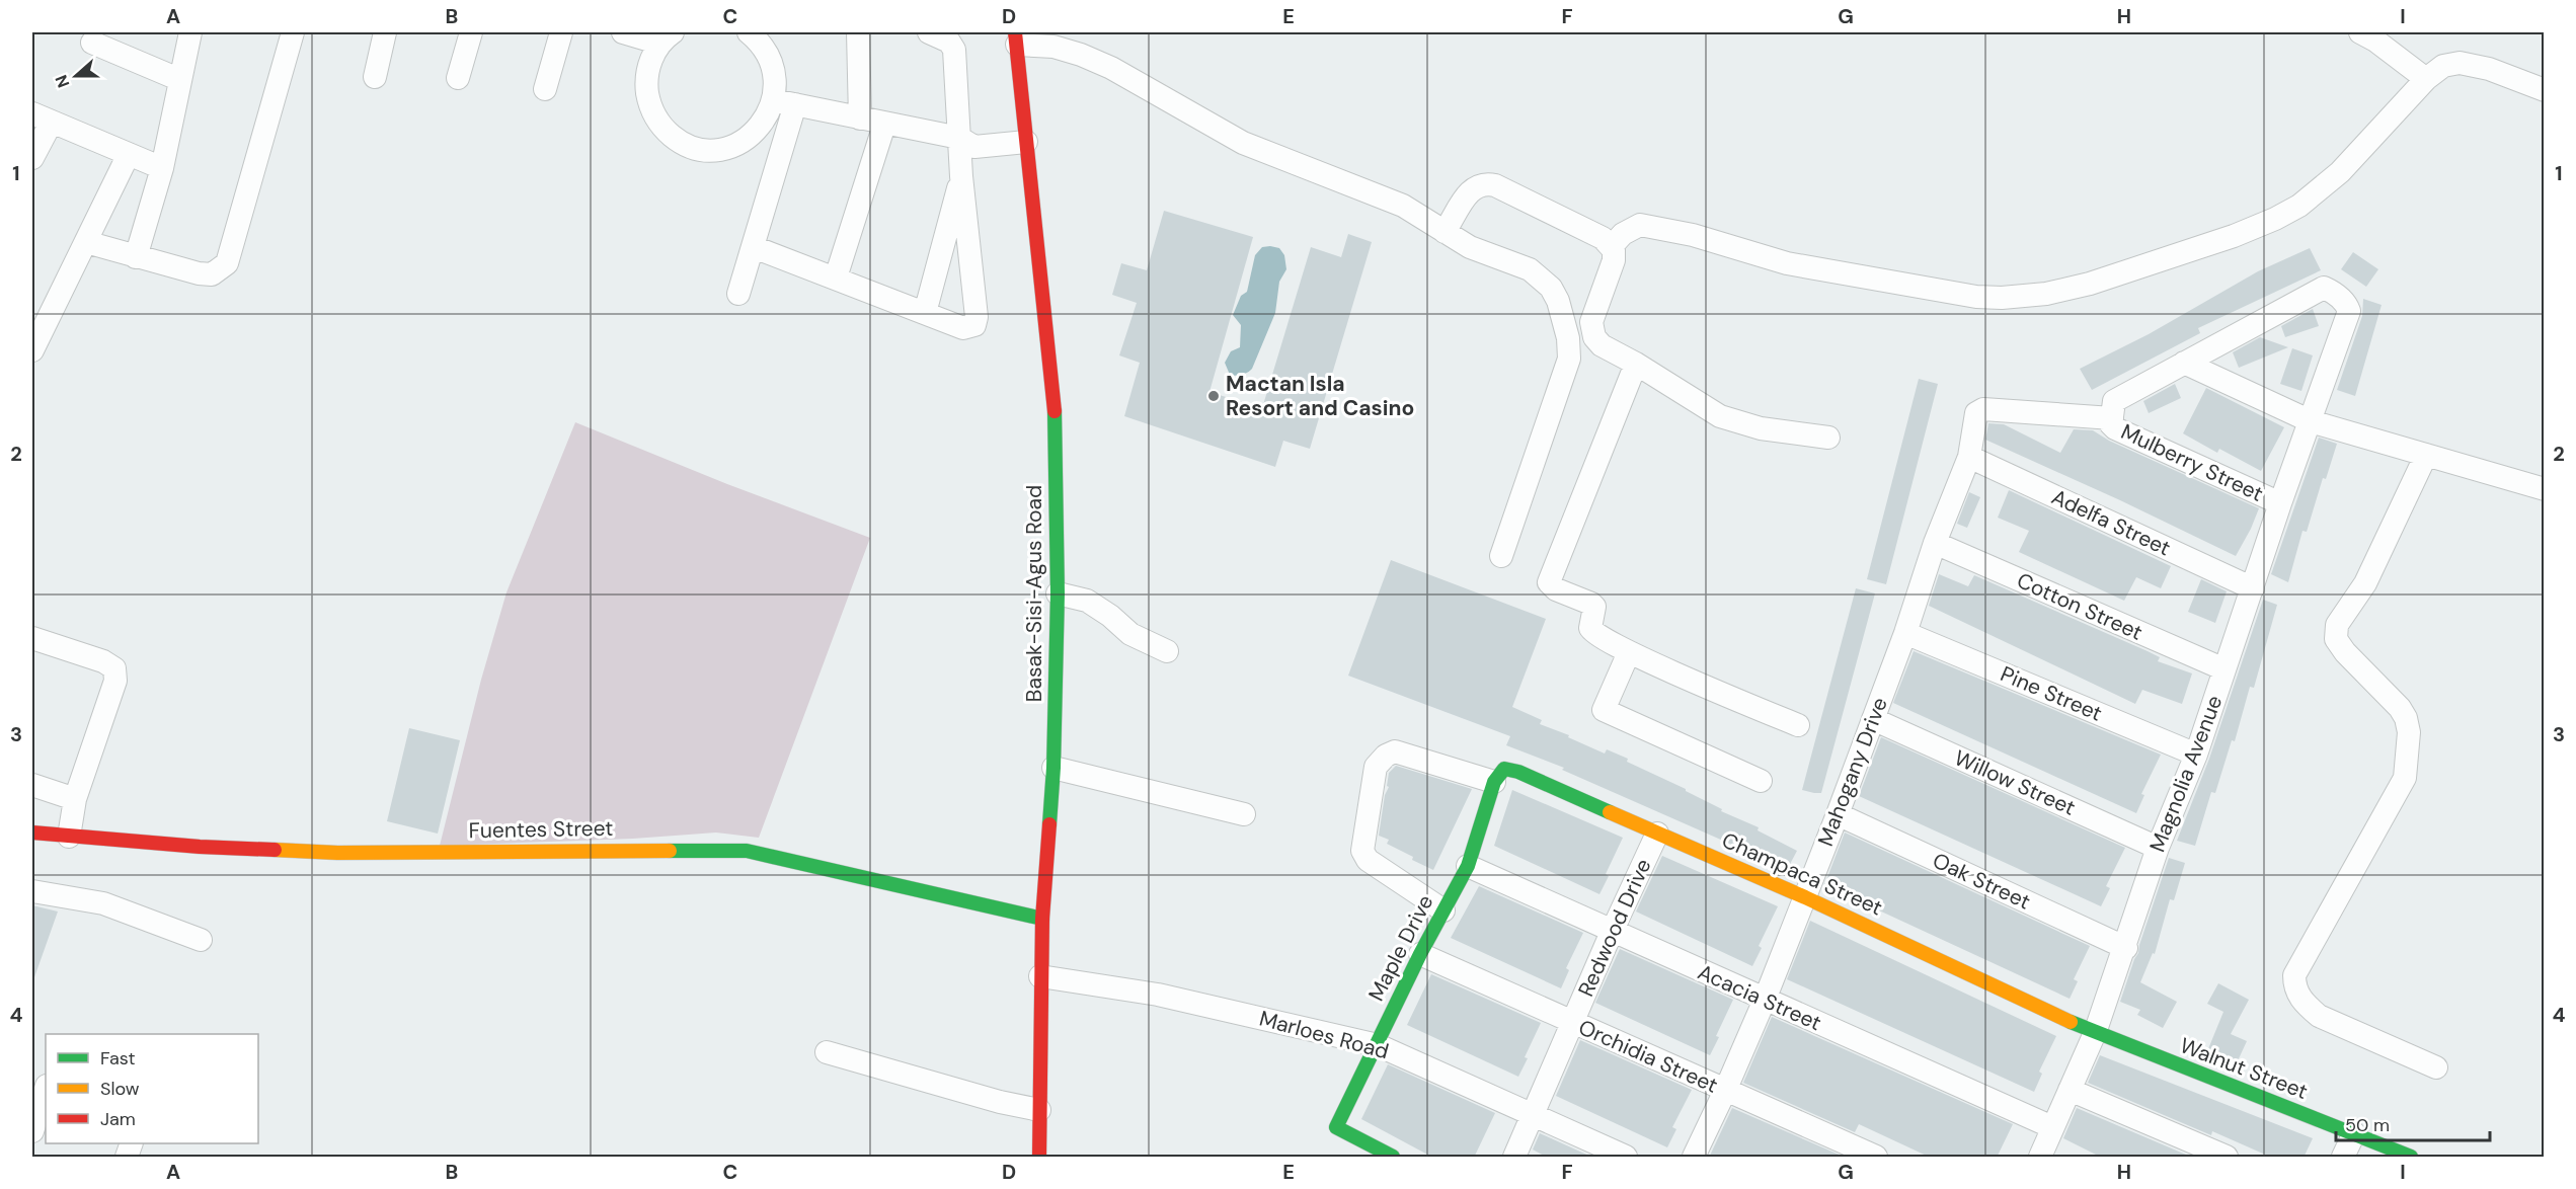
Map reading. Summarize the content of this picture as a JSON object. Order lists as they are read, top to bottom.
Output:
{
  "streets": {
    "street": [
      "Mulberry Street",
      "Adelfa Street",
      "Basak-Sisi-Agus Road",
      "Cotton Street",
      "Pine Street",
      "Mahogany Drive",
      "Magnolia Avenue",
      "Willow Street",
      "Fuentes Street",
      "Champaca Street",
      "Oak Street",
      "Redwood Drive",
      "Maple Drive",
      "Acacia Street",
      "Marloes Road",
      "Orchidia Street",
      "Walnut Street"
    ]
  },
  "crossings": [
    ["Mulberry Street", "Mahogany Drive"],
    ["Mulberry Street", "Magnolia Avenue"],
    ["Adelfa Street", "Mahogany Drive"],
    ["Adelfa Street", "Magnolia Avenue"],
    ["Basak-Sisi-Agus Road", "Fuentes Street"],
    ["Basak-Sisi-Agus Road", "Marloes Road"],
    ["Cotton Street", "Mahogany Drive"],
    ["Cotton Street", "Magnolia Avenue"],
    ["Pine Street", "Mahogany Drive"],
    ["Pine Street", "Magnolia Avenue"],
    ["Mahogany Drive", "Willow Street"],
    ["Mahogany Drive", "Champaca Street"],
    ["Mahogany Drive", "Oak Street"],
    ["Mahogany Drive", "Acacia Street"],
    ["Mahogany Drive", "Orchidia Street"],
    ["Magnolia Avenue", "Willow Street"],
    ["Magnolia Avenue", "Champaca Street"],
    ["Magnolia Avenue", "Oak Street"],
    ["Magnolia Avenue", "Acacia Street"],
    ["Magnolia Avenue", "Walnut Street"],
    ["Champaca Street", "Redwood Drive"],
    ["Champaca Street", "Maple Drive"],
    ["Champaca Street", "Walnut Street"],
    ["Redwood Drive", "Acacia Street"],
    ["Redwood Drive", "Marloes Road"],
    ["Redwood Drive", "Orchidia Street"],
    ["Maple Drive", "Acacia Street"],
    ["Maple Drive", "Marloes Road"],
    ["Maple Drive", "Orchidia Street"]
  ],
  "places": ["Mactan Isla Resort and Casino"],
  "legend": ["Fast", "Slow", "Jam"],
  "scale_bar": "50 m",
  "north": "left",
  "grid": {
    "columns": [
      "A",
      "B",
      "C",
      "D",
      "E",
      "F",
      "G",
      "H",
      "I"
    ],
    "rows": [
      "1",
      "2",
      "3",
      "4"
    ]
  }
}
